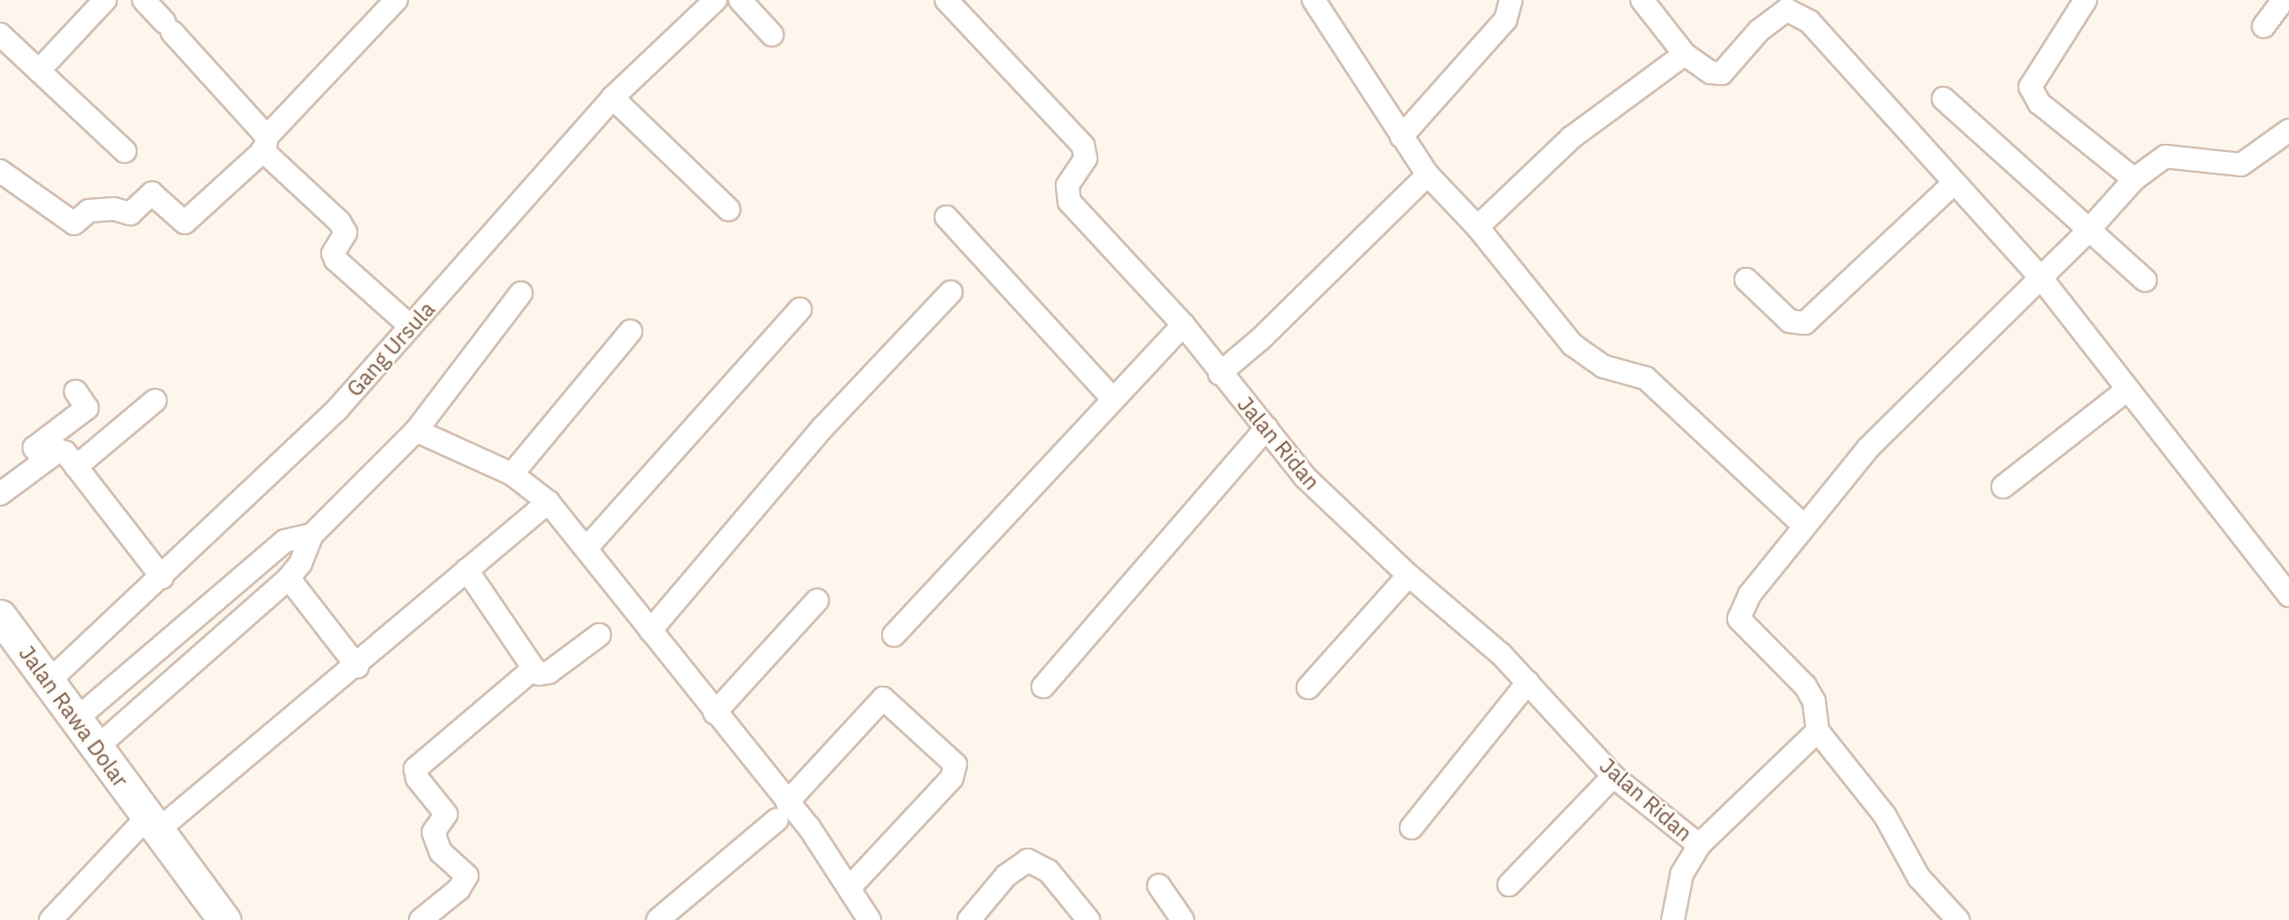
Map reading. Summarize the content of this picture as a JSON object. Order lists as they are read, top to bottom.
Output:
{
  "streets": {
    "street": ["Gang Ursula", "Jalan Ridan", "Jalan Rawa Dolar"]
  },
  "crossings": [
    ["Gang Ursula", "Jalan Rawa Dolar"]
  ]
}
